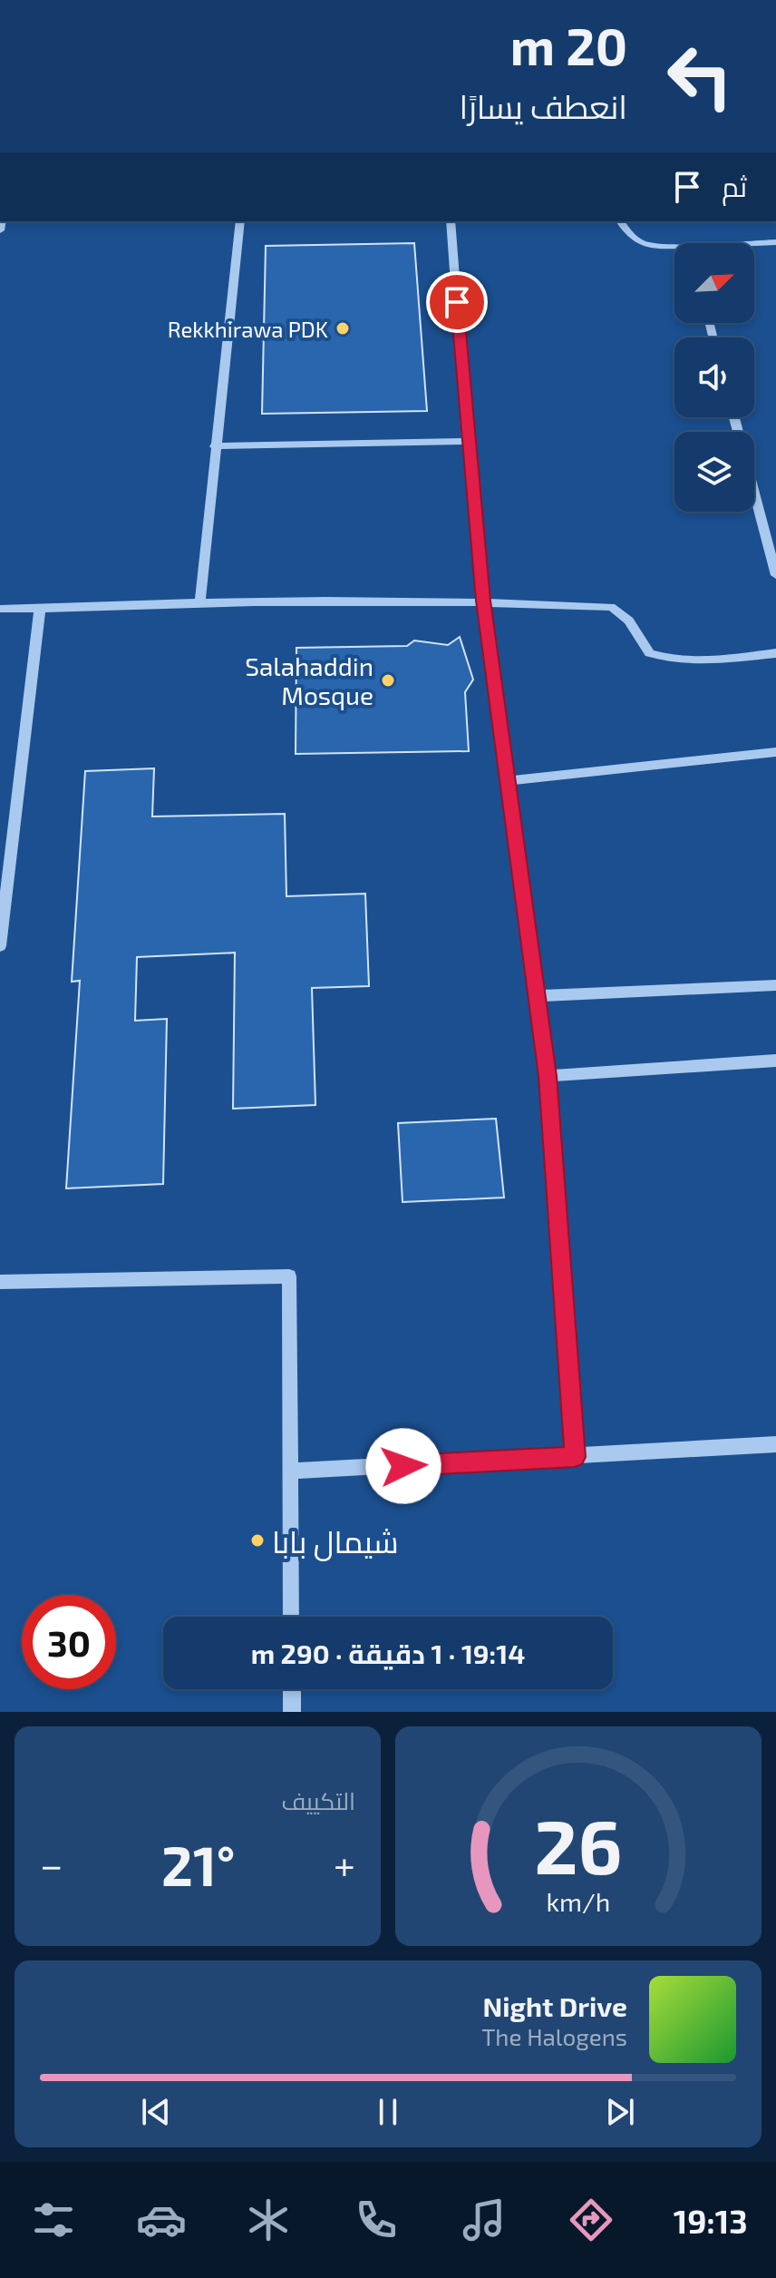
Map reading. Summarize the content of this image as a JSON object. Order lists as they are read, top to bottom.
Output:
{
  "places": ["Rekkhirawa PDK", "Salahaddin Mosque", "شيمال بابا"],
  "north": "top right",
  "page": {
    "turn": ["20 m", "انعطف يسارًا"],
    "then": "ثم",
    "limit": "30",
    "trip": "19:14 · 1 دقيقة · 290 m",
    "tile": "التكييف",
    "heat": ["−", "21°", "+"],
    "song": ["Night Drive", "The Halogens"],
    "tabs": "19:13",
    "gauge": ["26", "km/h"]
  }
}
